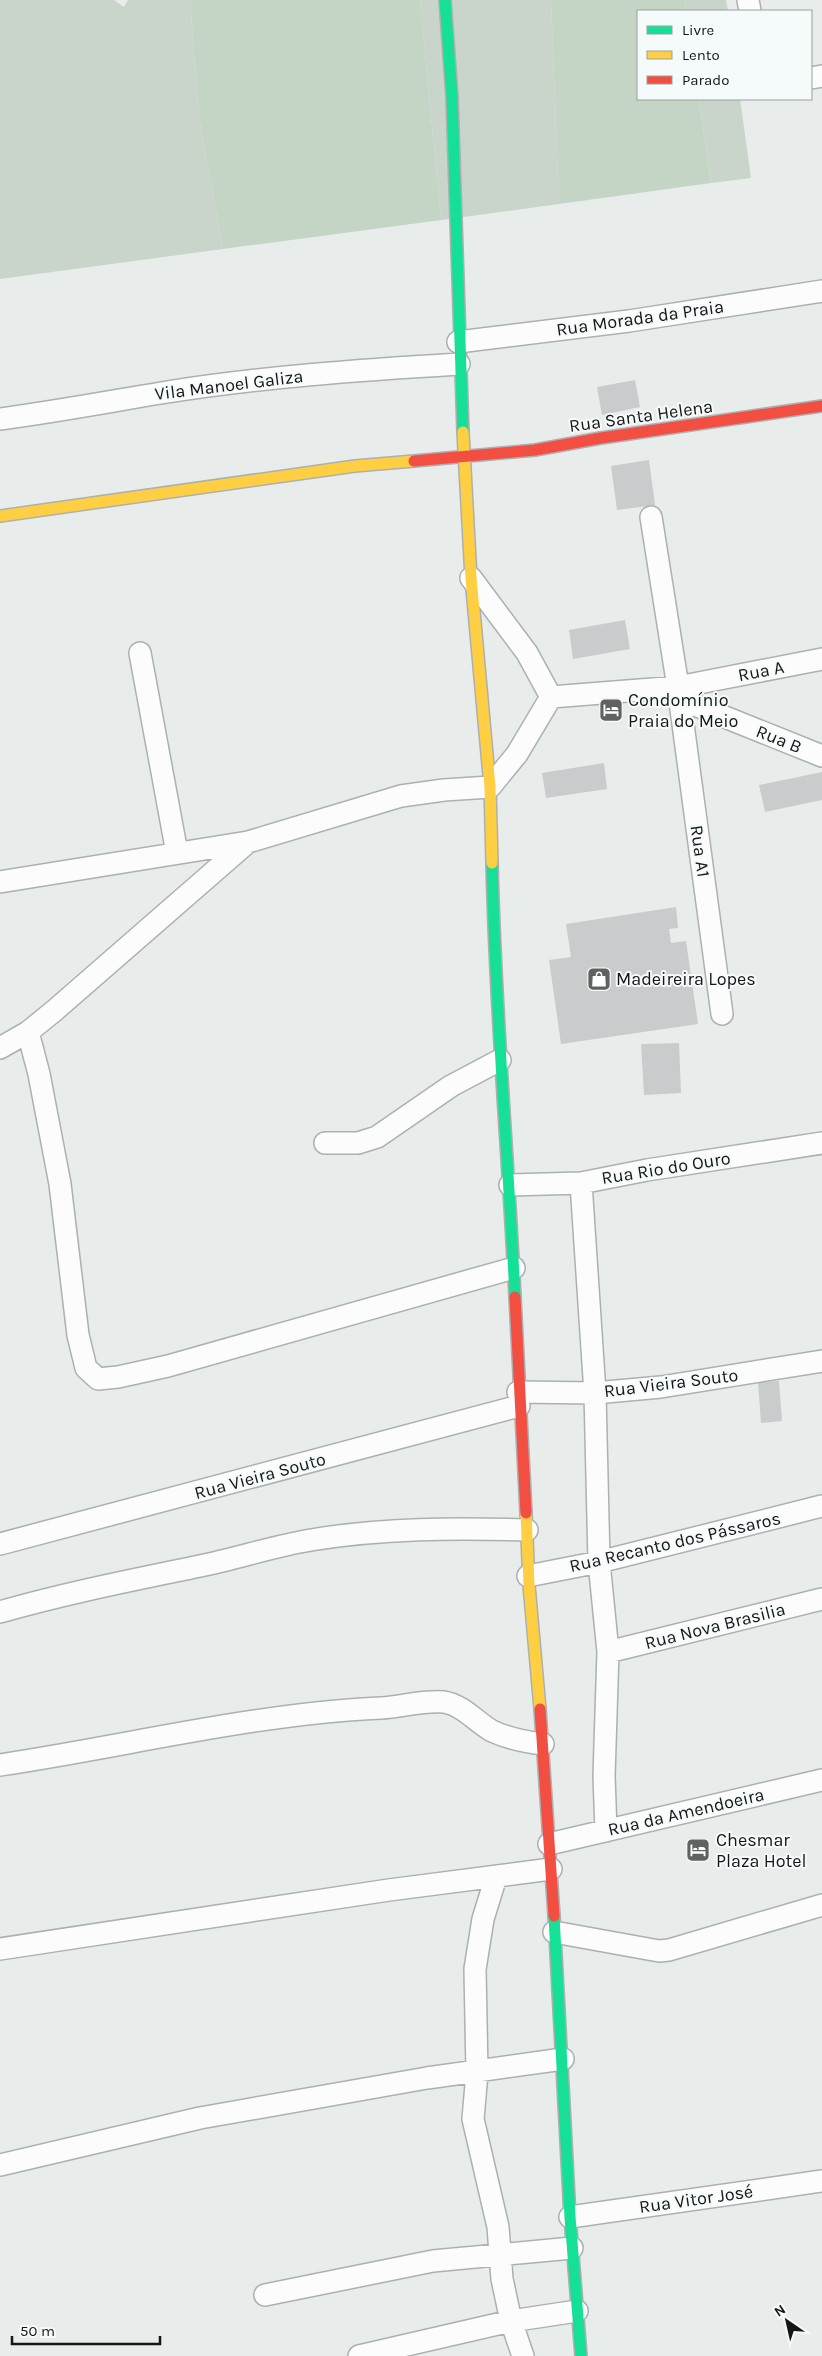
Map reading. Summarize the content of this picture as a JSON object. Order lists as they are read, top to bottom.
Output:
{
  "streets": {
    "main road": ["Rua Santa Helena"],
    "street": [
      "Rua Morada da Praia",
      "Vila Manoel Galiza",
      "Rua A",
      "Rua B",
      "Rua A1",
      "Rua Rio do Ouro",
      "Rua Vieira Souto",
      "Rua Recanto dos Pássaros",
      "Rua Nova Brasilia",
      "Rua da Amendoeira",
      "Rua Vitor José"
    ]
  },
  "crossings": [
    ["Rua A", "Rua B"],
    ["Rua A", "Rua A1"],
    ["Rua B", "Rua A1"]
  ],
  "places": {
    "hotel": ["Condomínio Praia do Meio", "Chesmar Plaza Hotel"],
    "shop": ["Madeireira Lopes"]
  },
  "legend": ["Livre", "Lento", "Parado"],
  "scale_bar": "50 m",
  "north": "top left"
}
